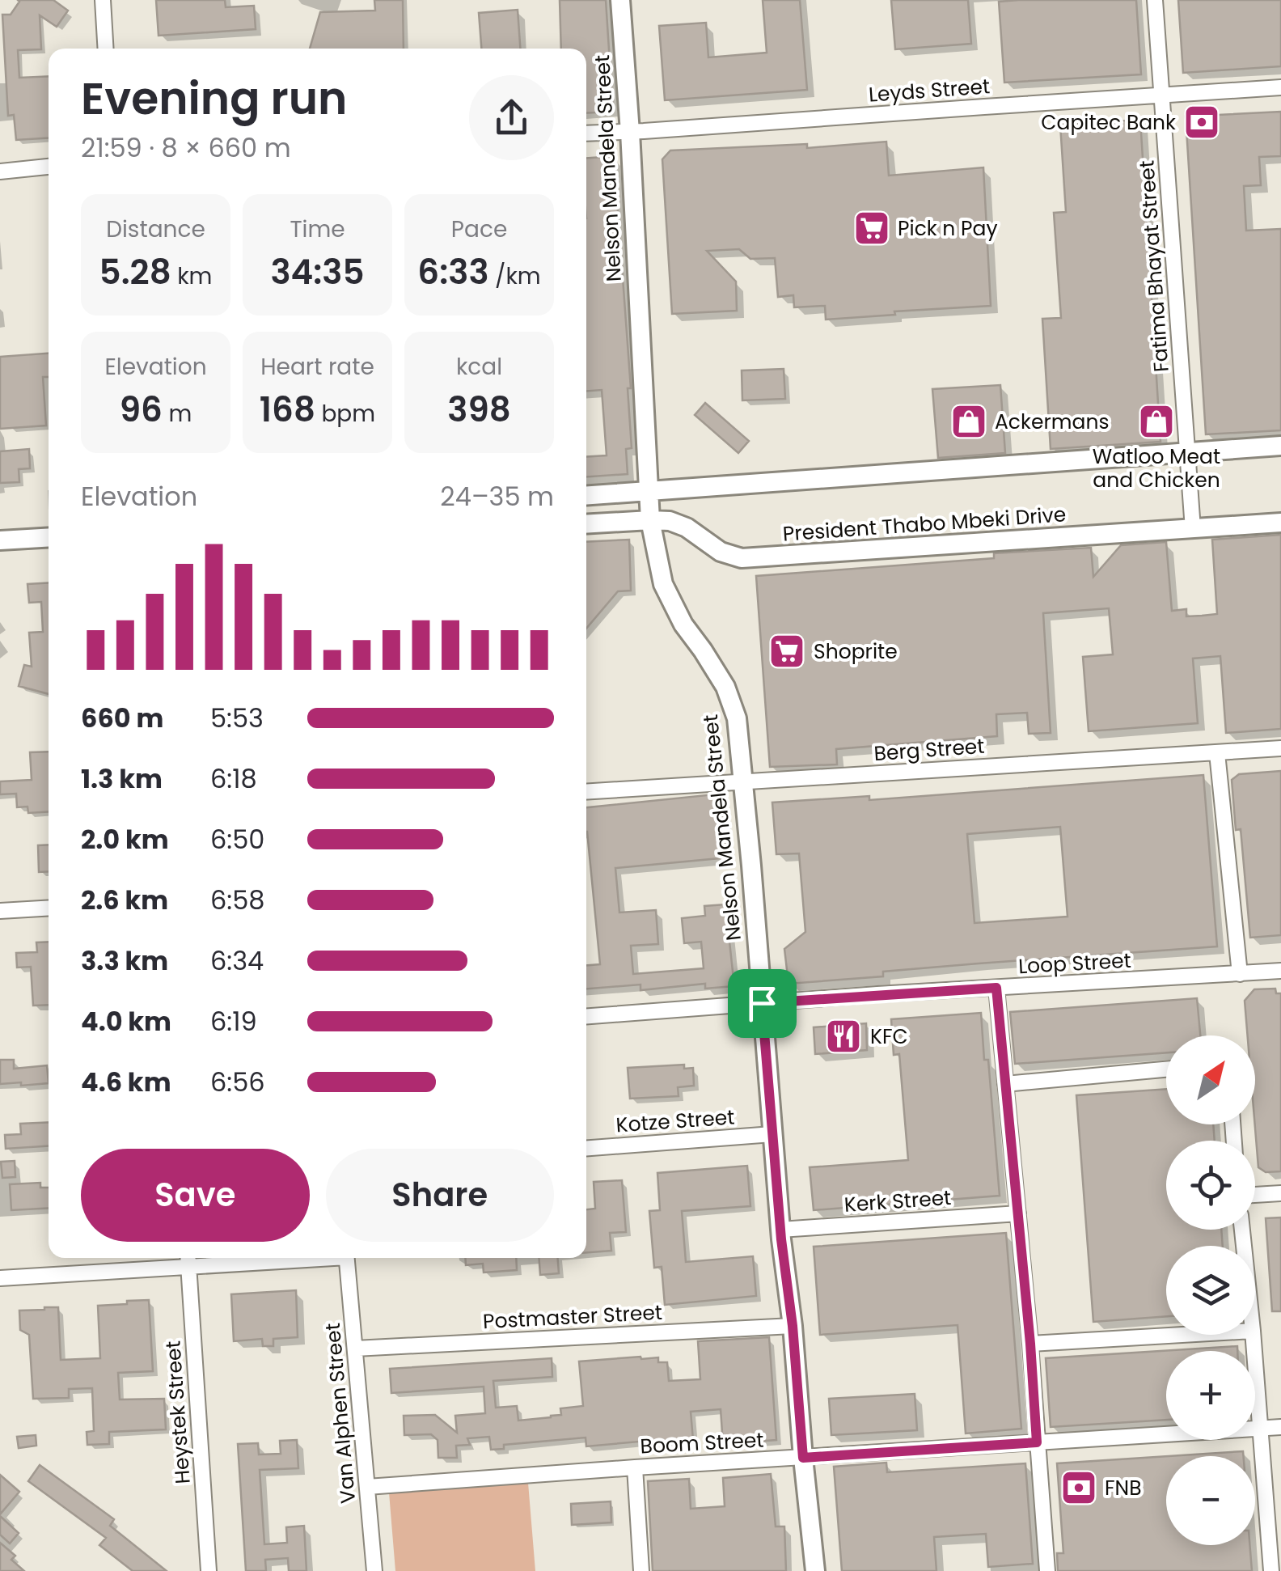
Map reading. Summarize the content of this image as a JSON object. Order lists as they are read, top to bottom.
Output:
{
  "streets": {
    "main road": ["Nelson Mandela Street", "President Thabo Mbeki Drive"],
    "street": [
      "Leyds Street",
      "Fatima Bhayat Street",
      "Berg Street",
      "Loop Street",
      "Kotze Street",
      "Kerk Street",
      "Postmaster Street",
      "Heystek Street",
      "Van Alphen Street",
      "Boom Street"
    ]
  },
  "crossings": [
    ["Leyds Street", "Nelson Mandela Street"],
    ["Leyds Street", "Fatima Bhayat Street"],
    ["Nelson Mandela Street", "President Thabo Mbeki Drive"],
    ["Nelson Mandela Street", "Berg Street"],
    ["Nelson Mandela Street", "Loop Street"],
    ["Nelson Mandela Street", "Kotze Street"],
    ["Nelson Mandela Street", "Kerk Street"],
    ["Nelson Mandela Street", "Postmaster Street"],
    ["Nelson Mandela Street", "Boom Street"],
    ["Fatima Bhayat Street", "President Thabo Mbeki Drive"],
    ["Postmaster Street", "Van Alphen Street"],
    ["Van Alphen Street", "Boom Street"]
  ],
  "places": {
    "bank": ["Capitec Bank", "FNB"],
    "supermarket": ["Pick n Pay", "Shoprite"],
    "shop": ["Ackermans", "Watloo Meat and Chicken"],
    "restaurant": ["KFC"]
  },
  "north": "top right",
  "page": {
    "heading": ["Evening run", "21:59 · 8 × 660 m"],
    "stats": [
      ["Distance", "5.28 km"],
      ["Time", "34:35"],
      ["Pace", "6:33 /km"],
      ["Elevation", "96 m"],
      ["Heart rate", "168 bpm"],
      ["kcal", "398"]
    ],
    "chart": ["Elevation", "24–35 m"],
    "list": [
      {
        "name": "660 m",
        "note": "5:53"
      },
      {
        "name": "1.3 km",
        "note": "6:18"
      },
      {
        "name": "2.0 km",
        "note": "6:50"
      },
      {
        "name": "2.6 km",
        "note": "6:58"
      },
      {
        "name": "3.3 km",
        "note": "6:34"
      },
      {
        "name": "4.0 km",
        "note": "6:19"
      },
      {
        "name": "4.6 km",
        "note": "6:56"
      }
    ],
    "map_buttons": ["+", "−"],
    "buttons": ["Save", "Share"]
  }
}
